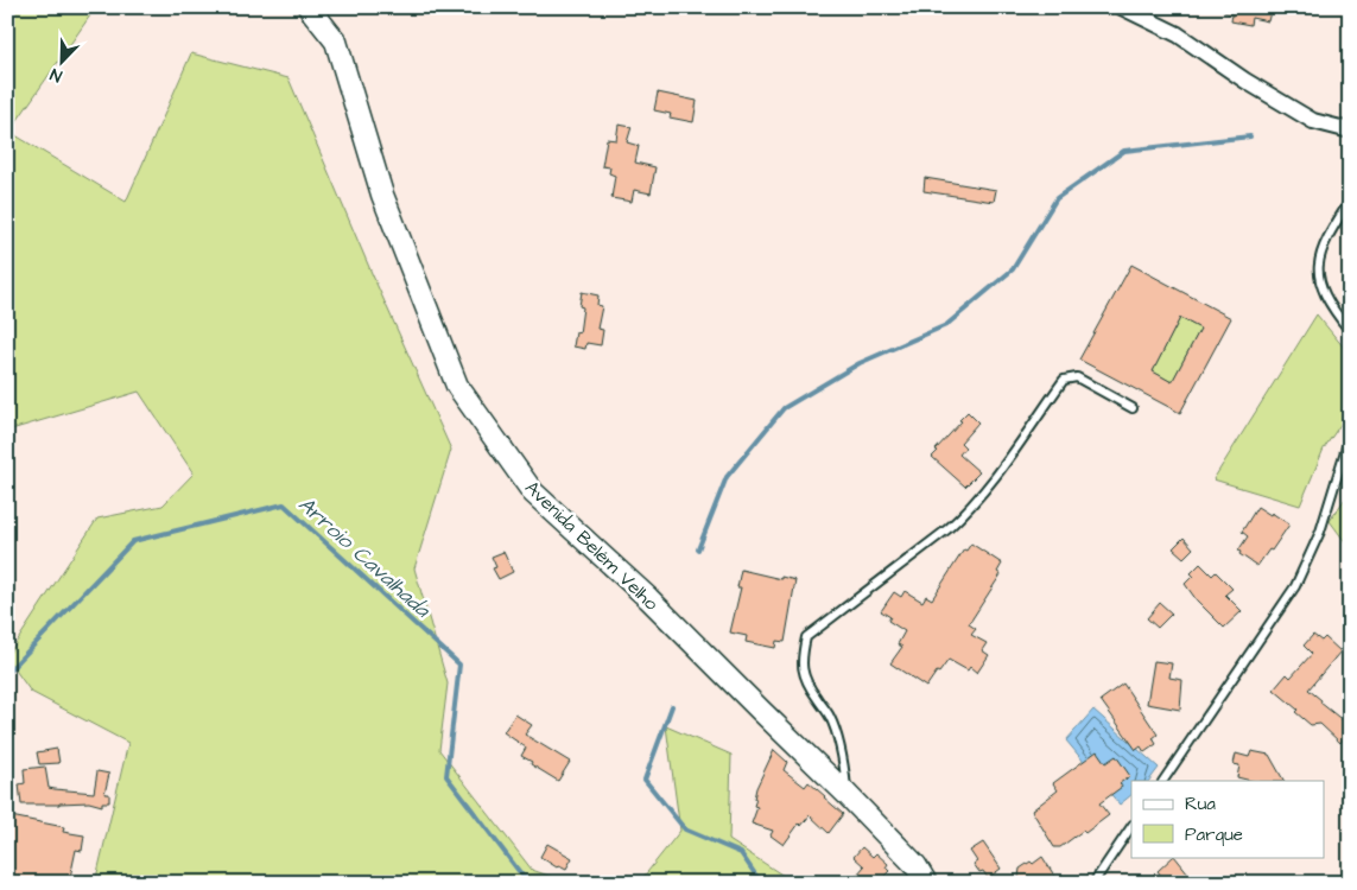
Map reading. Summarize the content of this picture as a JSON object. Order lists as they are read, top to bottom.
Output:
{
  "streets": {
    "main road": ["Avenida Belém Velho"]
  },
  "water": ["Arroio Cavalhada"],
  "legend": ["Rua", "Parque"],
  "north": "bottom left"
}
